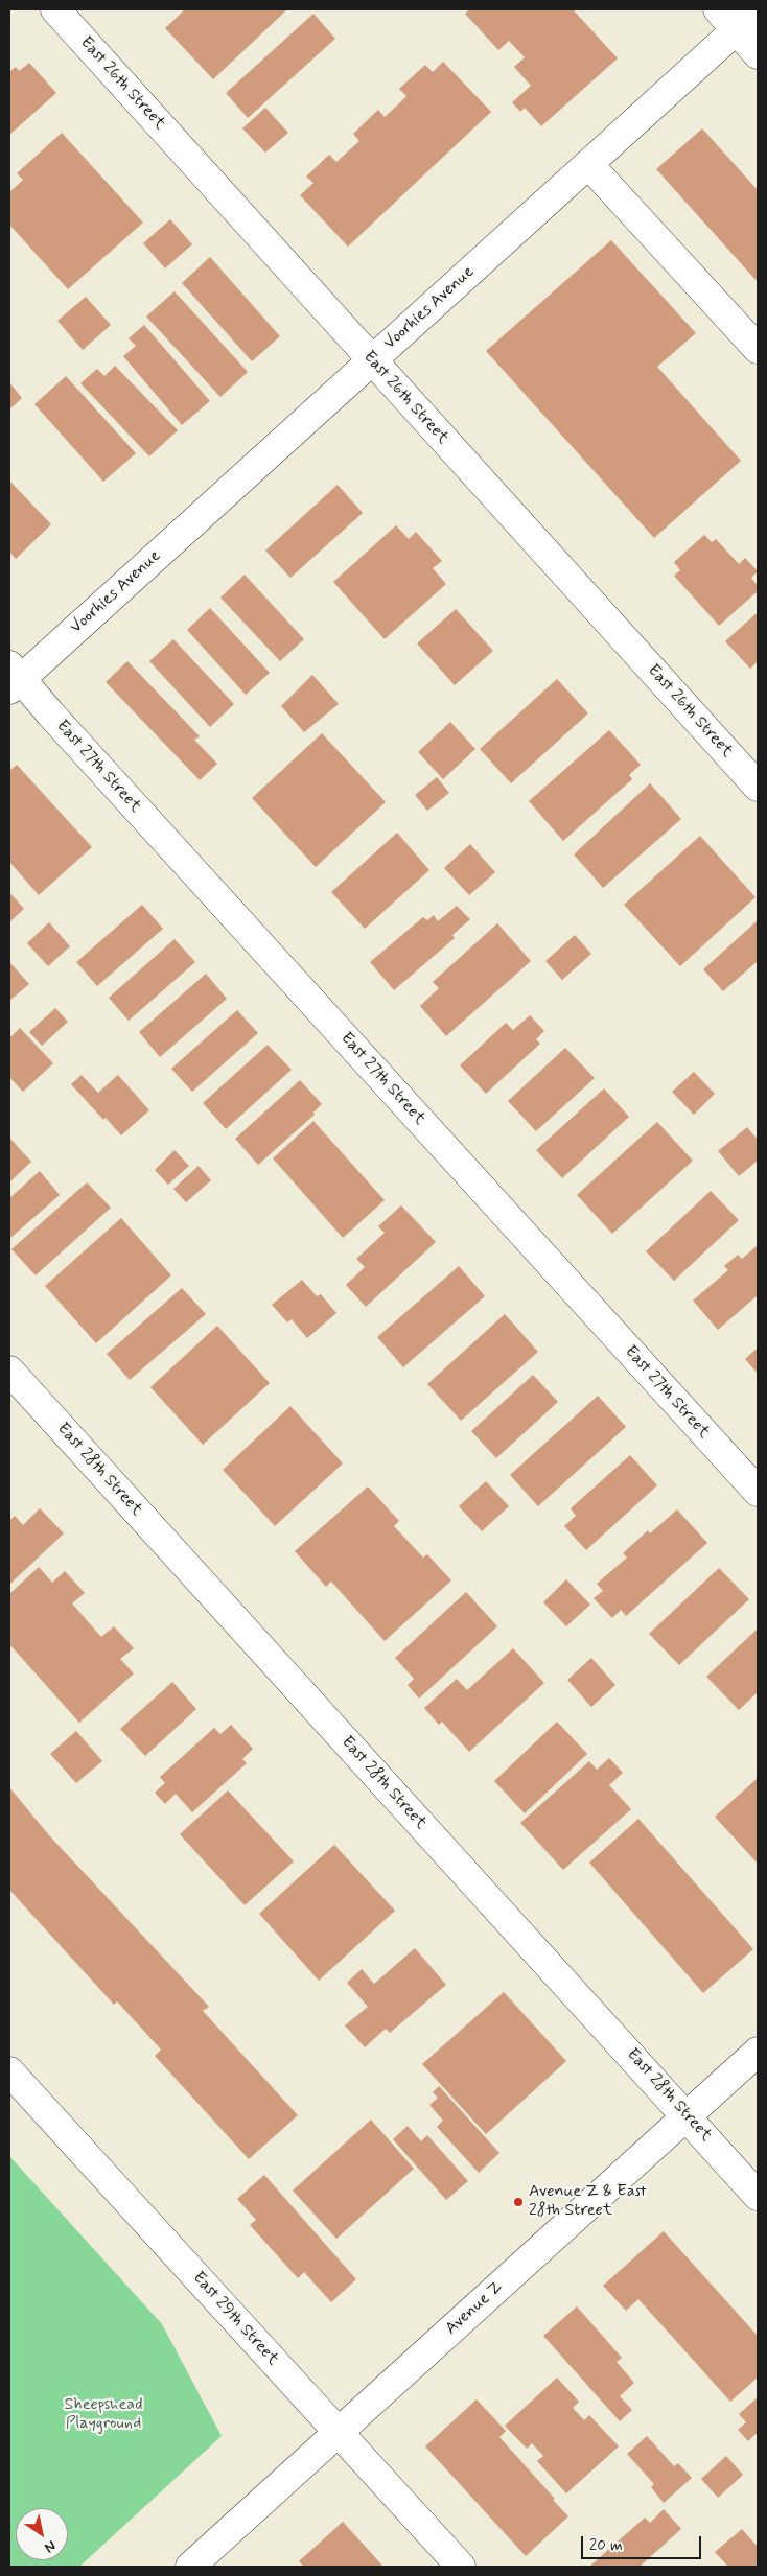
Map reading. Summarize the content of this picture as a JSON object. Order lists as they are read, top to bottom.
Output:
{
  "streets": {
    "street": [
      "East 26th Street",
      "Voorhies Avenue",
      "East 27th Street",
      "East 28th Street",
      "Avenue Z",
      "East 29th Street"
    ]
  },
  "crossings": [
    ["East 26th Street", "Voorhies Avenue"],
    ["Voorhies Avenue", "East 27th Street"],
    ["East 28th Street", "Avenue Z"],
    ["Avenue Z", "East 29th Street"]
  ],
  "parks": ["Sheepshead Playground"],
  "places": ["Avenue Z & East 28th Street"],
  "scale_bar": "20 m",
  "north": "bottom right"
}
